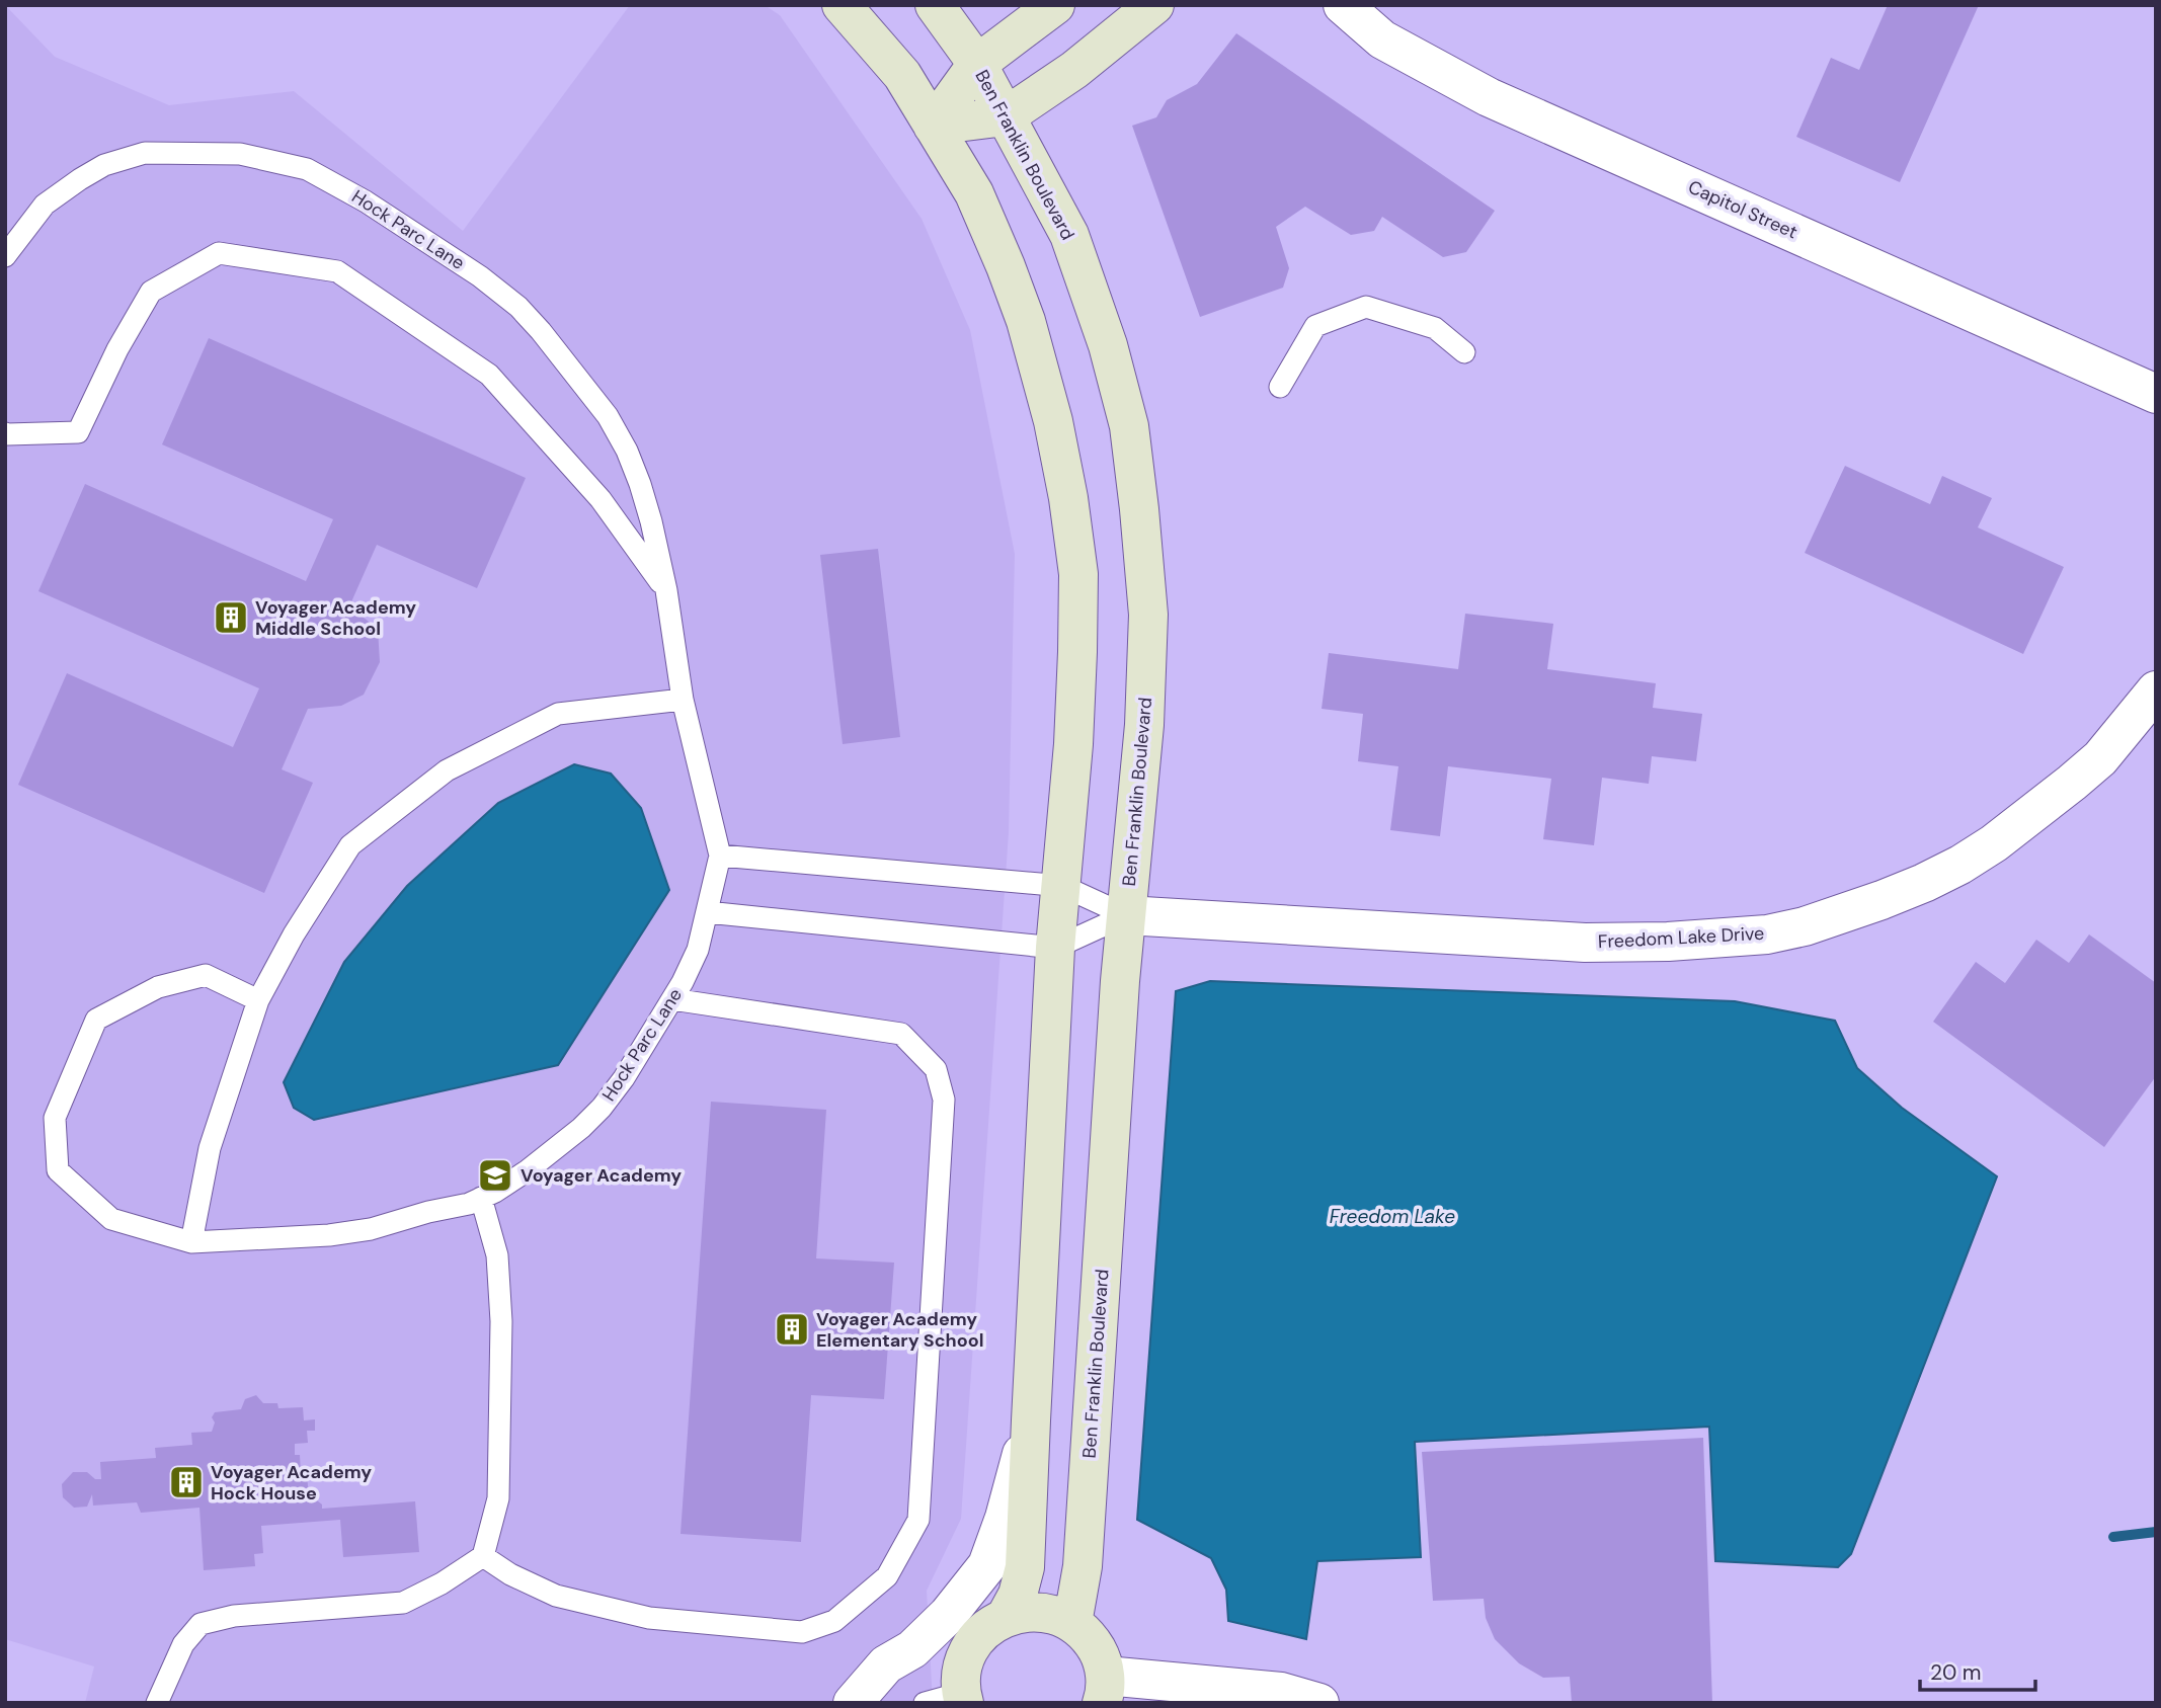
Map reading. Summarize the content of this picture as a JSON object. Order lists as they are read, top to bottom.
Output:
{
  "streets": {
    "street": ["Ben Franklin Boulevard", "Capitol Street", "Freedom Lake Drive"],
    "lane": ["Hock Parc Lane"]
  },
  "crossings": [
    ["Ben Franklin Boulevard", "Freedom Lake Drive"]
  ],
  "water": ["Freedom Lake"],
  "places": {
    "building": ["Voyager Academy Middle School", "Voyager Academy Elementary School", "Voyager Academy Hock House"],
    "school or university": ["Voyager Academy"]
  },
  "scale_bar": "20 m"
}
